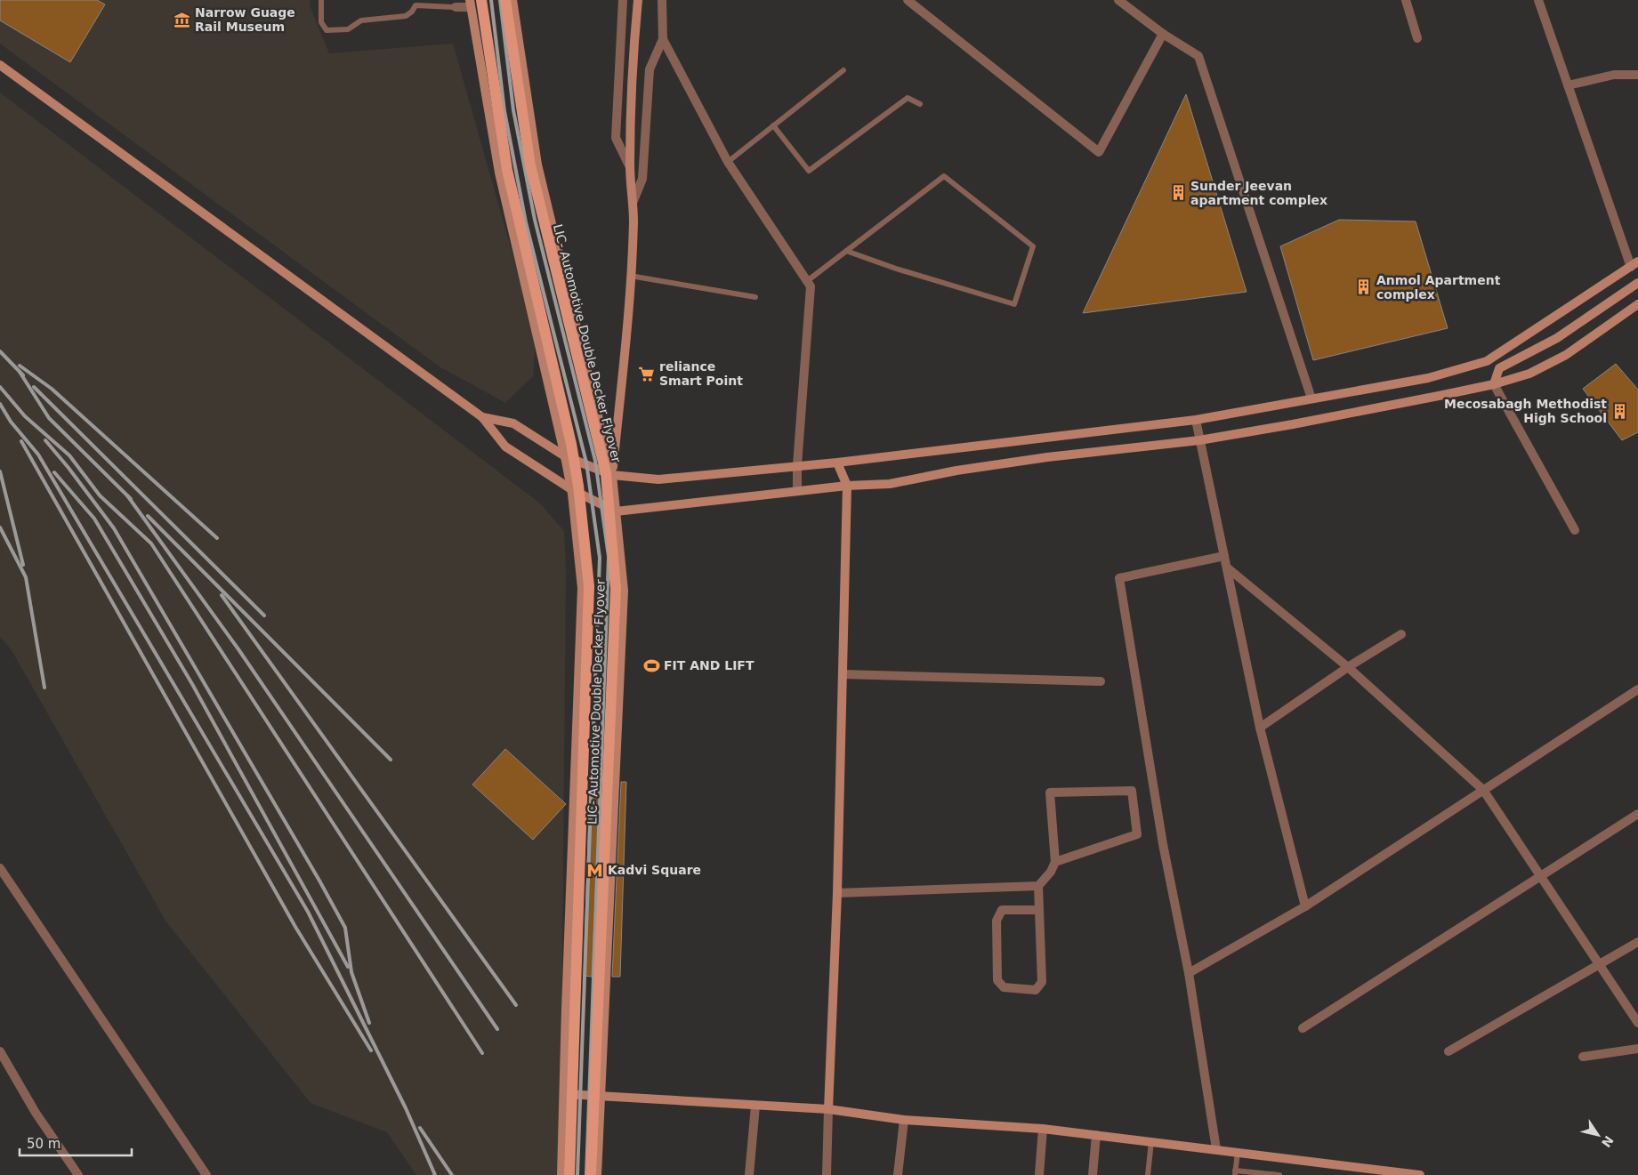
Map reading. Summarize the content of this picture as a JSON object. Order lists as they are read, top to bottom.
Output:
{
  "streets": {
    "main road": ["LIC- Automotive Double Decker Flyover"]
  },
  "places": {
    "museum": ["Narrow Guage Rail Museum"],
    "building": ["Sunder Jeevan apartment complex", "Anmol Apartment complex", "Mecosabagh Methodist High School"],
    "supermarket": ["reliance Smart Point"],
    "sports": ["FIT AND LIFT"],
    "metro station": ["Kadvi Square"]
  },
  "scale_bar": "50 m",
  "north": "bottom right"
}
